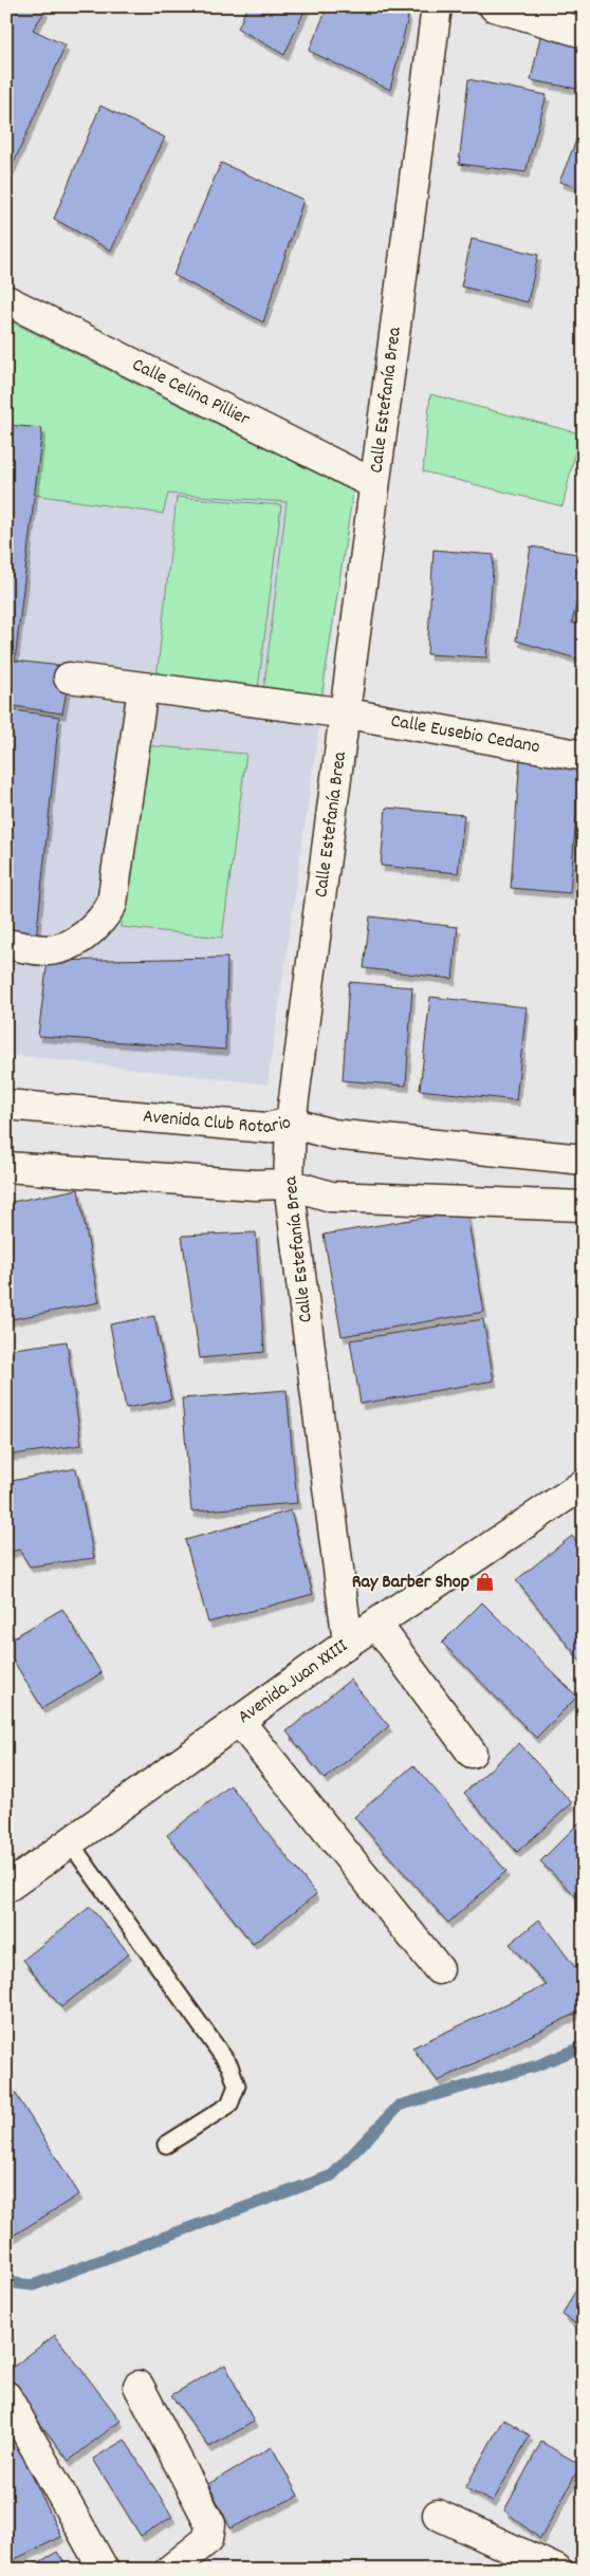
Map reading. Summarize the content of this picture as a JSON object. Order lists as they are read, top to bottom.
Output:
{
  "streets": {
    "street": [
      "Calle Celina Pillier",
      "Calle Estefanía Brea",
      "Calle Eusebio Cedano",
      "Avenida Club Rotario",
      "Avenida Juan XXIII"
    ]
  },
  "crossings": [
    ["Calle Celina Pillier", "Calle Estefanía Brea"],
    ["Calle Estefanía Brea", "Calle Eusebio Cedano"],
    ["Calle Estefanía Brea", "Avenida Club Rotario"],
    ["Calle Estefanía Brea", "Avenida Juan XXIII"]
  ],
  "places": {
    "shop": ["Ray Barber Shop"]
  }
}
